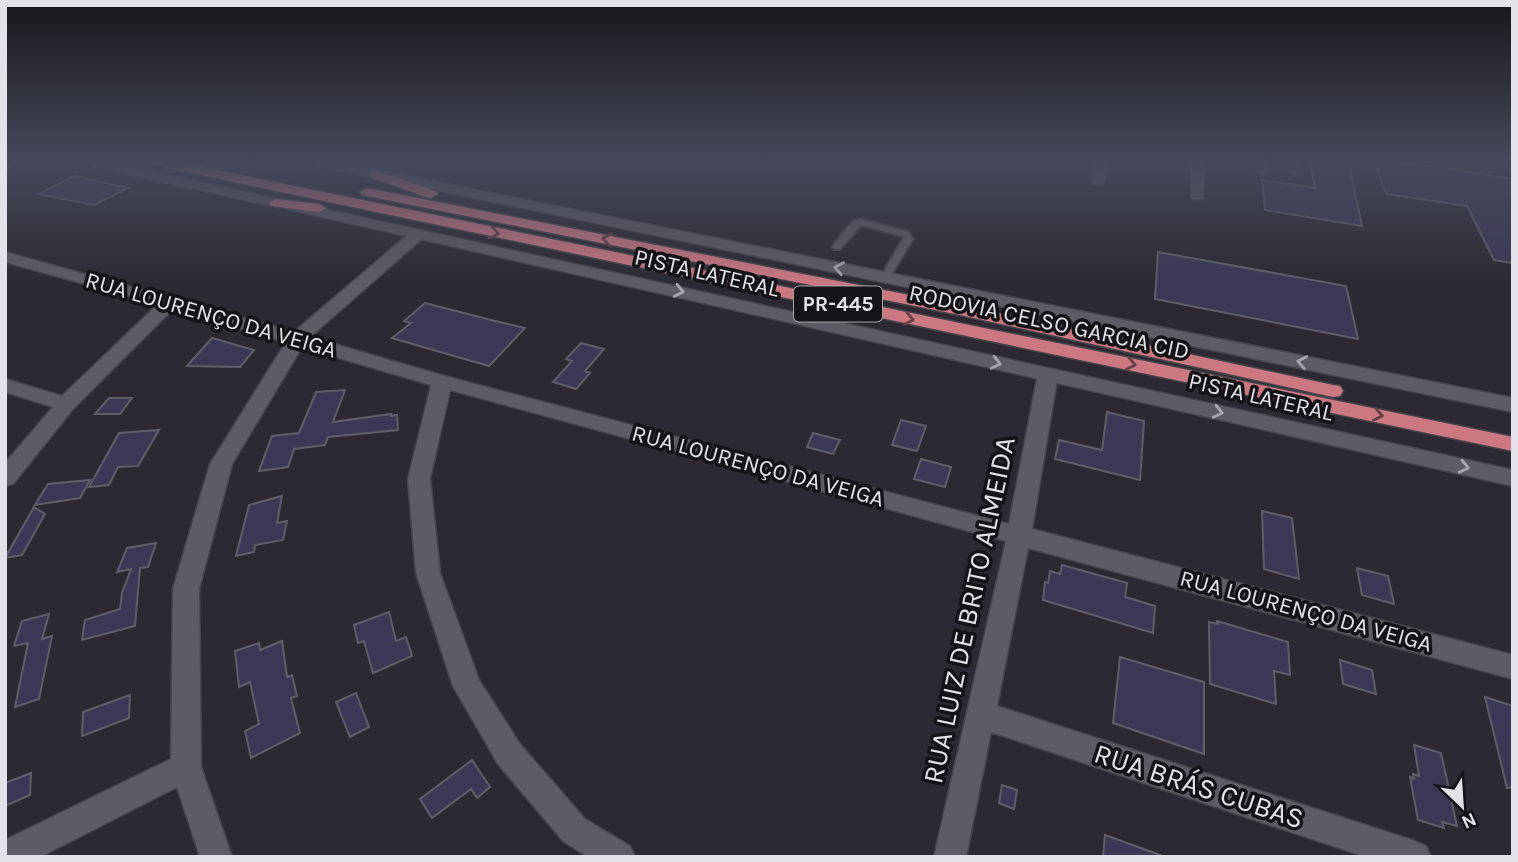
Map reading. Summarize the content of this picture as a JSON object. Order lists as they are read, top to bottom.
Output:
{
  "streets": {
    "highway": ["PR-445", "RODOVIA CELSO GARCIA CID"],
    "street": [
      "PISTA LATERAL",
      "RUA LOURENÇO DA VEIGA",
      "RUA LUIZ DE BRITO ALMEIDA",
      "RUA BRÁS CUBAS"
    ]
  },
  "crossings": [
    ["PISTA LATERAL", "PR-445"],
    ["PISTA LATERAL", "RODOVIA CELSO GARCIA CID"],
    ["PISTA LATERAL", "RUA LUIZ DE BRITO ALMEIDA"],
    ["PR-445", "RODOVIA CELSO GARCIA CID"],
    ["RUA LOURENÇO DA VEIGA", "RUA LUIZ DE BRITO ALMEIDA"],
    ["RUA LUIZ DE BRITO ALMEIDA", "RUA BRÁS CUBAS"]
  ],
  "north": "bottom right"
}
